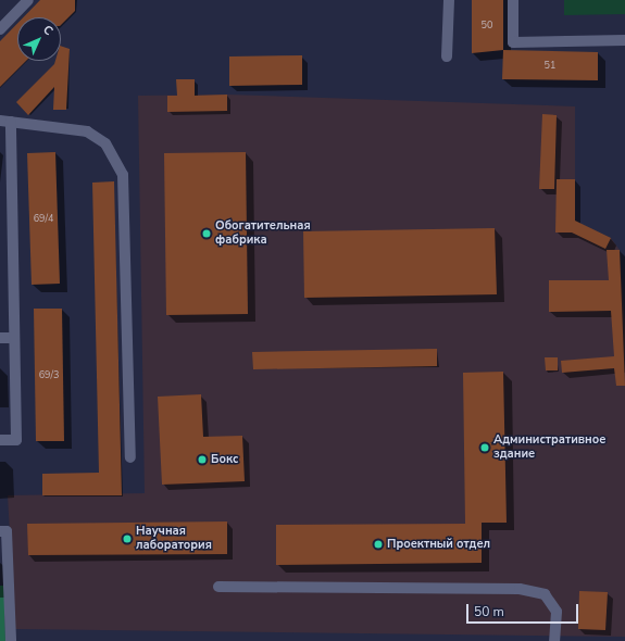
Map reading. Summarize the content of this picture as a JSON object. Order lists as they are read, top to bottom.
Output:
{
  "places": [
    "Обогатительная фабрика",
    "Административное здание",
    "Бокс",
    "Научная лаборатория",
    "Проектный отдел"
  ],
  "house_numbers": [
    "50",
    "51",
    "69/4",
    "69/3"
  ],
  "scale_bar": "50 m",
  "north": "top right"
}
